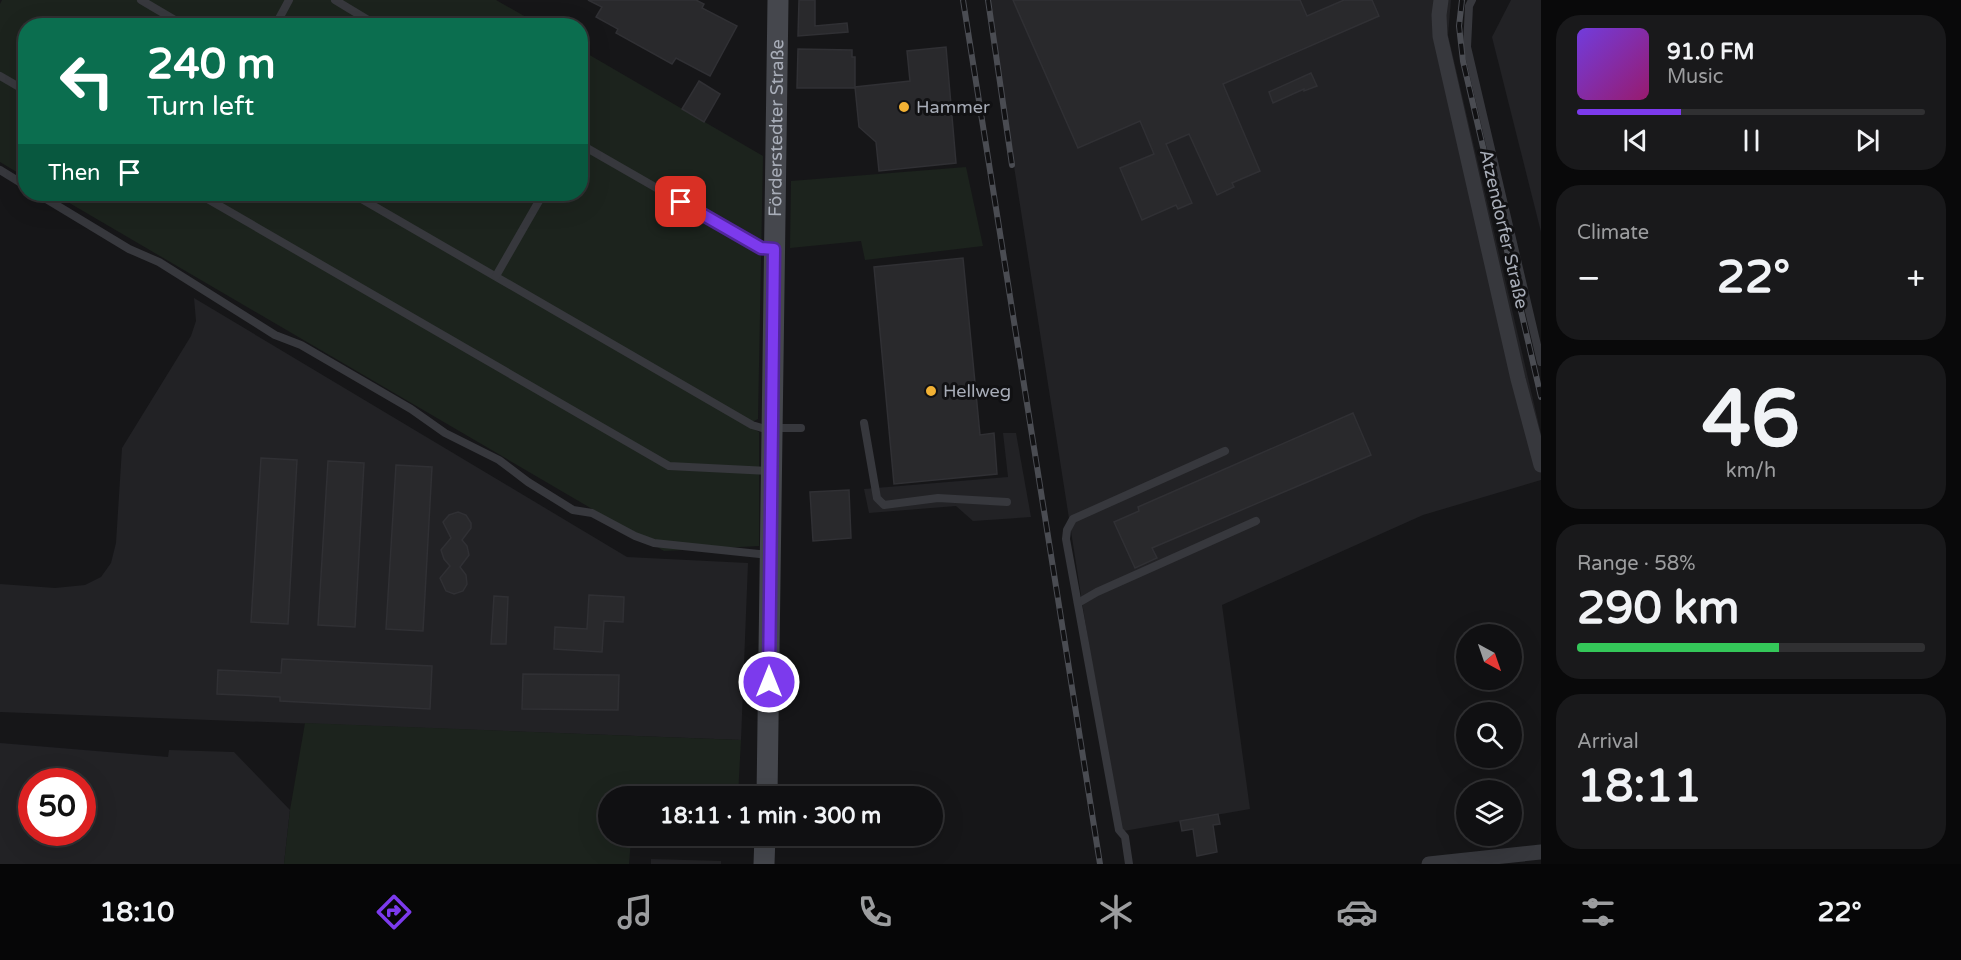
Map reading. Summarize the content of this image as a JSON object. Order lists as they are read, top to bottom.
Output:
{
  "streets": {
    "main road": ["Förderstedter Straße"],
    "street": ["Atzendorfer Straße"]
  },
  "places": ["Hammer", "Hellweg"],
  "north": "bottom right",
  "page": {
    "turn": ["240 m", "Turn left"],
    "song": ["91.0 FM", "Music"],
    "then": "Then",
    "tile": [
      "Climate",
      ["46", "km/h"],
      ["Range · 58%", "290 km"],
      ["Arrival", "18:11"]
    ],
    "heat": ["−", "22°", "+"],
    "limit": "50",
    "trip": "18:11 · 1 min · 300 m",
    "tabs": ["18:10", "22°"]
  }
}
